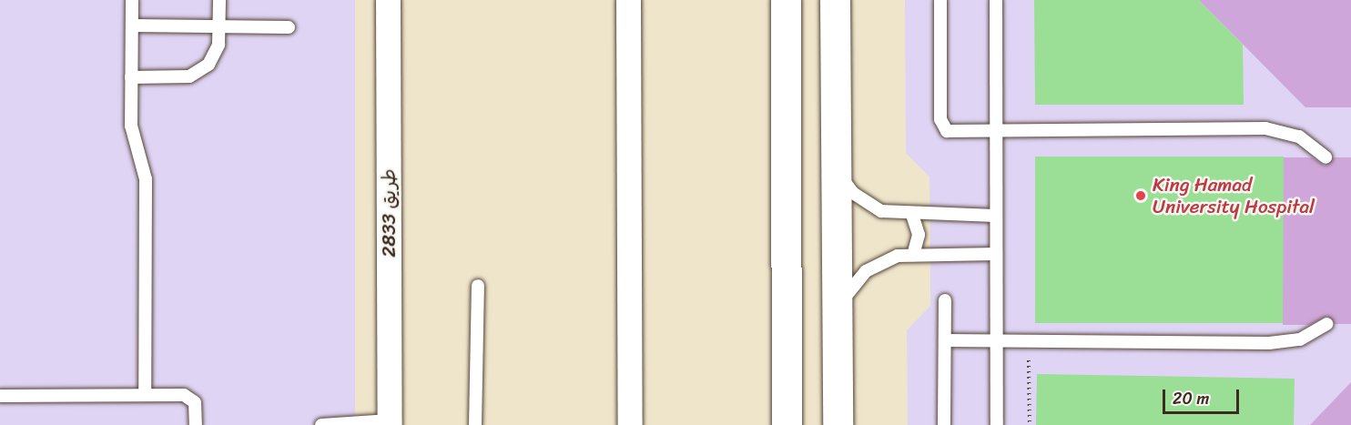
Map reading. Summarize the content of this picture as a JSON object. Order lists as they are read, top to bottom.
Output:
{
  "streets": {
    "street": ["طريق 2833"]
  },
  "places": ["King Hamad University Hospital"],
  "scale_bar": "20 m"
}
